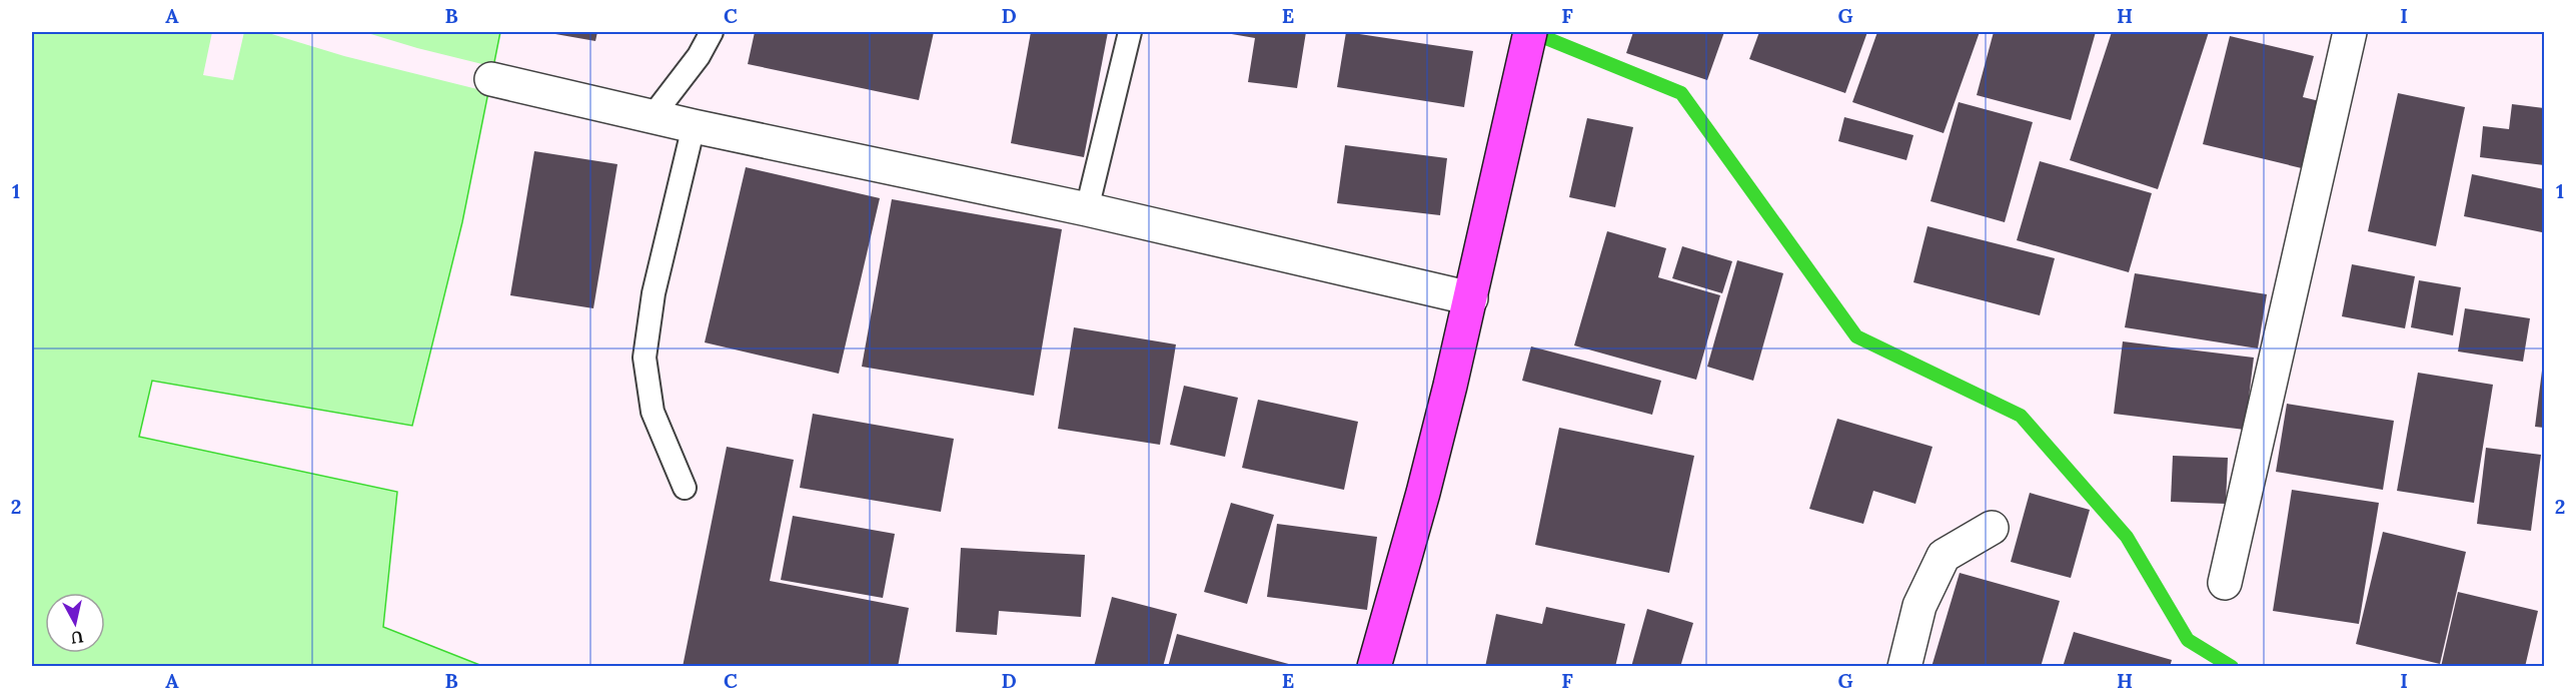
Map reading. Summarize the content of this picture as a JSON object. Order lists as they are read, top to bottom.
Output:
{
  "north": "bottom",
  "grid": {
    "columns": [
      "A",
      "B",
      "C",
      "D",
      "E",
      "F",
      "G",
      "H",
      "I"
    ],
    "rows": ["1", "2"]
  }
}
